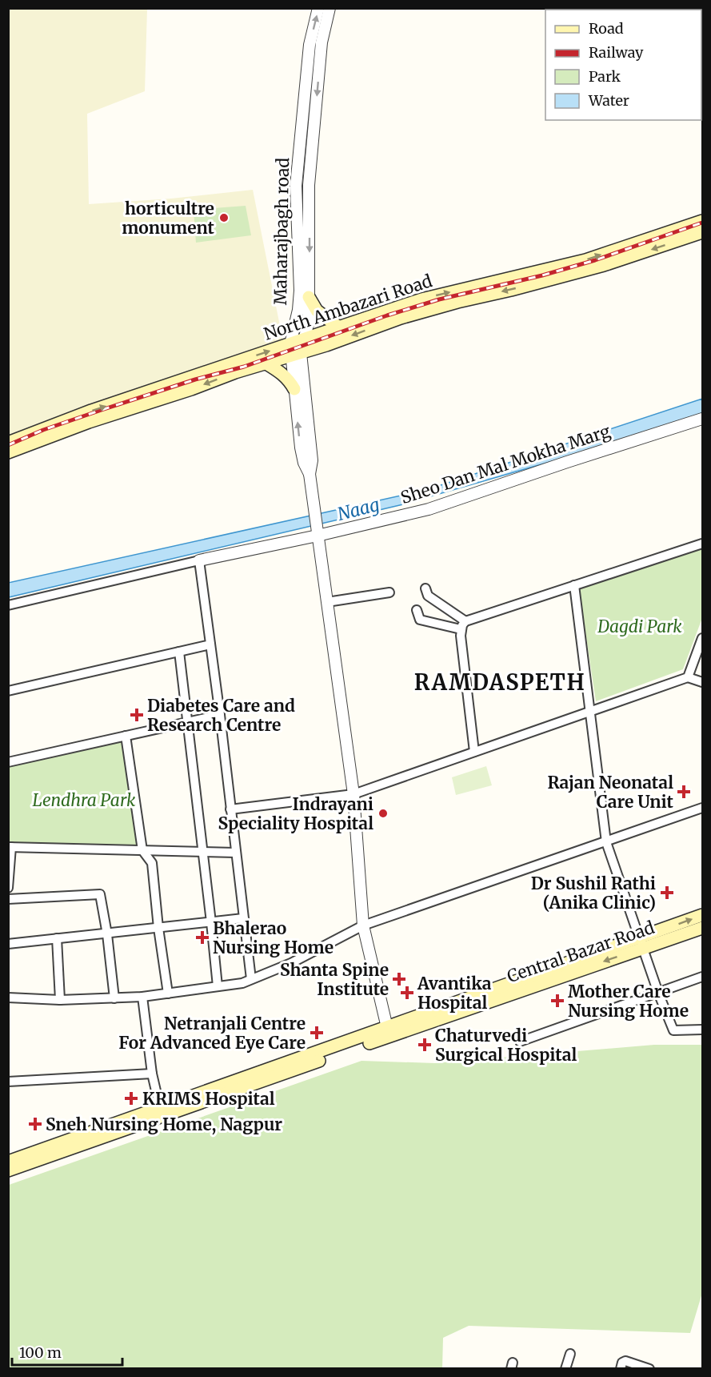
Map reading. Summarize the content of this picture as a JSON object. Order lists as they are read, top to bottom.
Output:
{
  "streets": {
    "main road": ["North Ambazari Road", "Central Bazar Road"],
    "street": ["Maharajbagh road", "Sheo Dan Mal Mokha Marg"]
  },
  "crossings": [
    ["Maharajbagh road", "North Ambazari Road"]
  ],
  "districts": ["RAMDASPETH"],
  "water": ["Naag"],
  "parks": ["Dagdi Park", "Lendhra Park"],
  "places": {
    "other": ["horticultre monument", "Indrayani Speciality Hospital"],
    "health": [
      "Diabetes Care and Research Centre",
      "Rajan Neonatal Care Unit",
      "Dr Sushil Rathi (Anika Clinic)",
      "Bhalerao Nursing Home",
      "Shanta Spine Institute",
      "Avantika Hospital",
      "Mother Care Nursing Home",
      "Netranjali Centre For Advanced Eye Care",
      "Chaturvedi Surgical Hospital",
      "KRIMS Hospital",
      "Sneh Nursing Home, Nagpur"
    ]
  },
  "legend": [
    "Road",
    "Railway",
    "Park",
    "Water"
  ],
  "scale_bar": "100 m"
}
